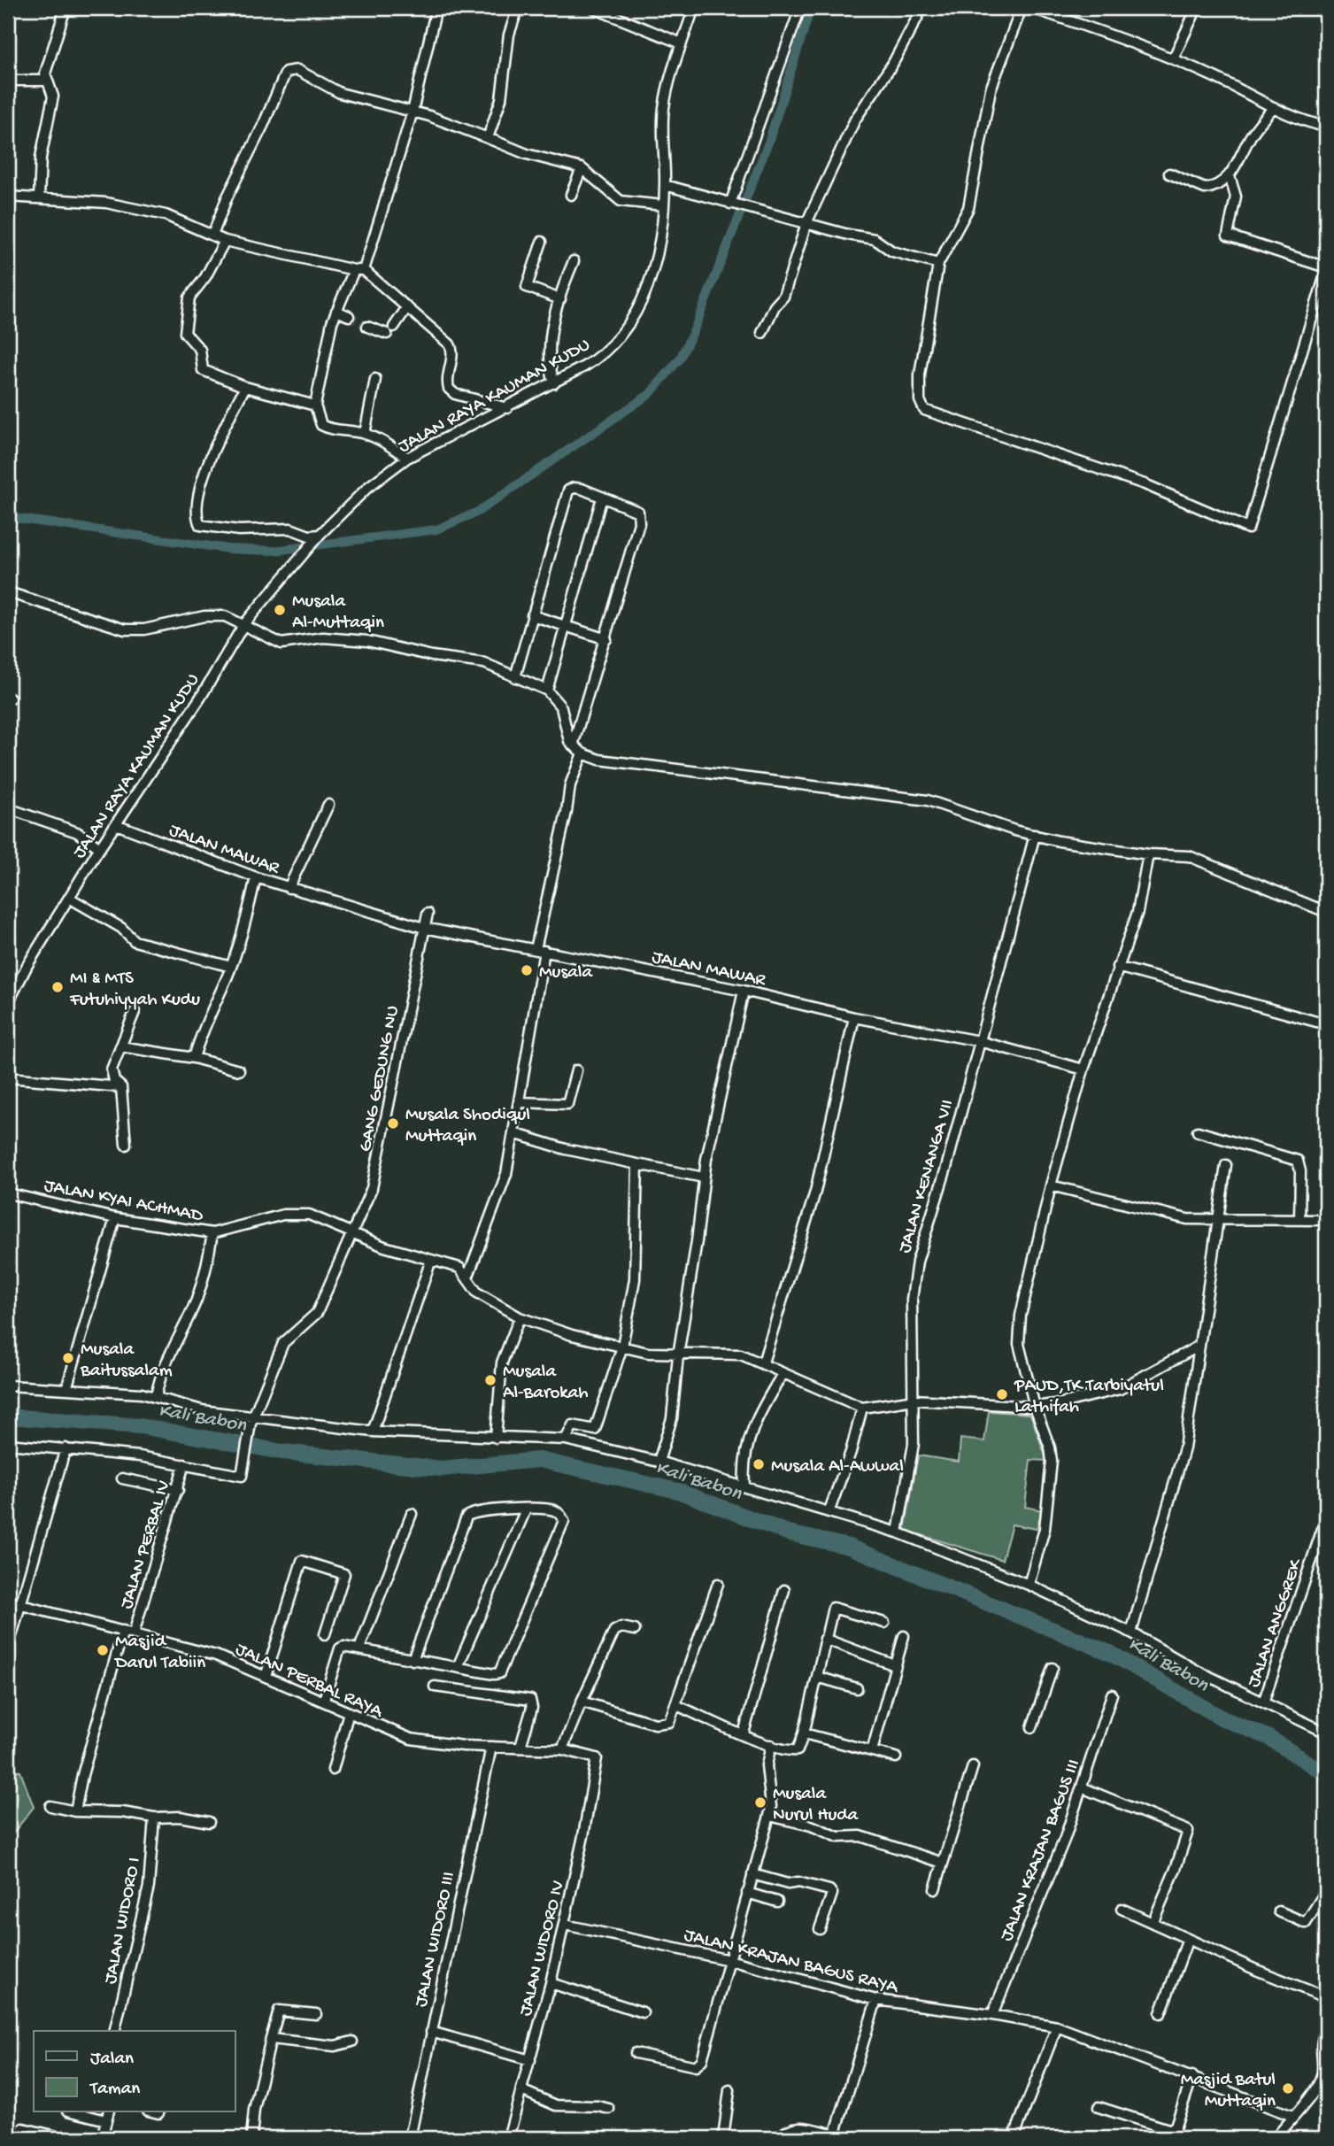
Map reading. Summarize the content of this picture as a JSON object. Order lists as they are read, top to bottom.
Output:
{
  "streets": {
    "street": [
      "JALAN RAYA KAUMAN KUDU",
      "JALAN MAWAR",
      "GANG GEDUNG NU",
      "JALAN KENANGA VII",
      "JALAN KYAI ACHMAD",
      "JALAN PERBAL IV",
      "JALAN ANGGREK",
      "JALAN PERBAL RAYA",
      "JALAN KRAJAN BAGUS III",
      "JALAN WIDORO I",
      "JALAN WIDORO III",
      "JALAN WIDORO IV",
      "JALAN KRAJAN BAGUS RAYA"
    ]
  },
  "crossings": [
    ["JALAN RAYA KAUMAN KUDU", "JALAN MAWAR"],
    ["JALAN MAWAR", "GANG GEDUNG NU"],
    ["JALAN MAWAR", "JALAN KENANGA VII"],
    ["GANG GEDUNG NU", "JALAN KYAI ACHMAD"],
    ["GANG GEDUNG NU", "JALAN PERBAL IV"],
    ["JALAN PERBAL IV", "JALAN PERBAL RAYA"],
    ["JALAN PERBAL RAYA", "JALAN WIDORO III"],
    ["JALAN PERBAL RAYA", "JALAN WIDORO IV"],
    ["JALAN KRAJAN BAGUS III", "JALAN KRAJAN BAGUS RAYA"],
    ["JALAN WIDORO IV", "JALAN KRAJAN BAGUS RAYA"]
  ],
  "water": ["Kali Babon"],
  "places": [
    "Musala Al-Muttaqin",
    "Musala",
    "MI & MTS Futuhiyyah Kudu",
    "Musala Shodiqul Muttaqin",
    "Musala Baitussalam",
    "Musala Al-Barokah",
    "PAUD,TK Tarbiyatul Lathifah",
    "Musala Al-Awwal",
    "Masjid Darul Tabiin",
    "Musala Nurul Huda",
    "Masjid Batul Muttaqin"
  ],
  "legend": ["Jalan", "Taman"]
}
